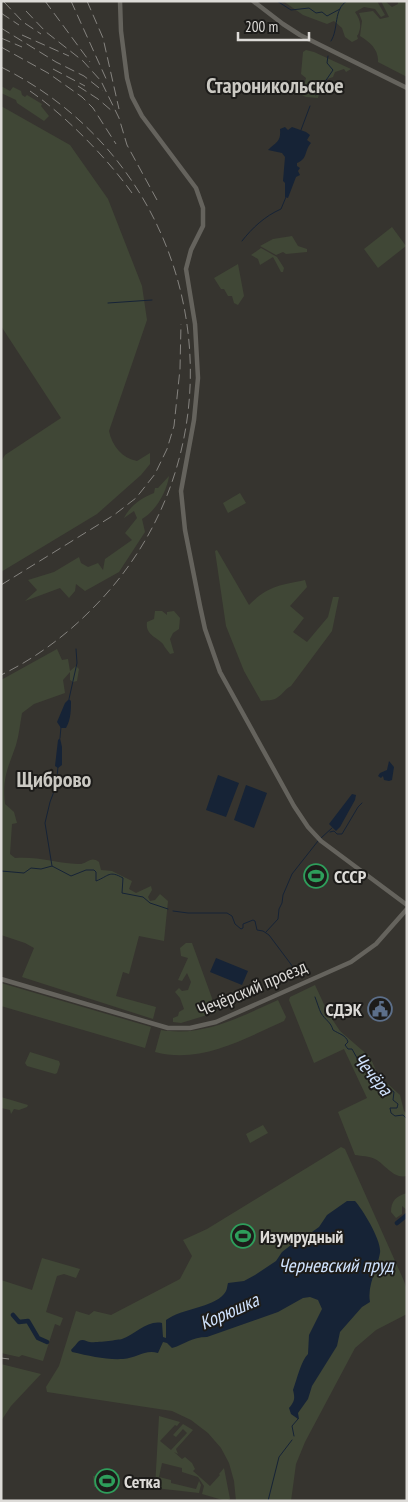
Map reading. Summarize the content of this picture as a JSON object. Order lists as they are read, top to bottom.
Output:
{
  "streets": {
    "main road": ["Чечёрский проезд"]
  },
  "districts": ["Староникольское", "Щиброво"],
  "water": ["Чечёра", "Черневский пруд", "Корюшка"],
  "places": {
    "sports": ["СССР", "Изумрудный", "Сетка"],
    "public building": ["СДЭК"]
  },
  "scale_bar": "200 m"
}
